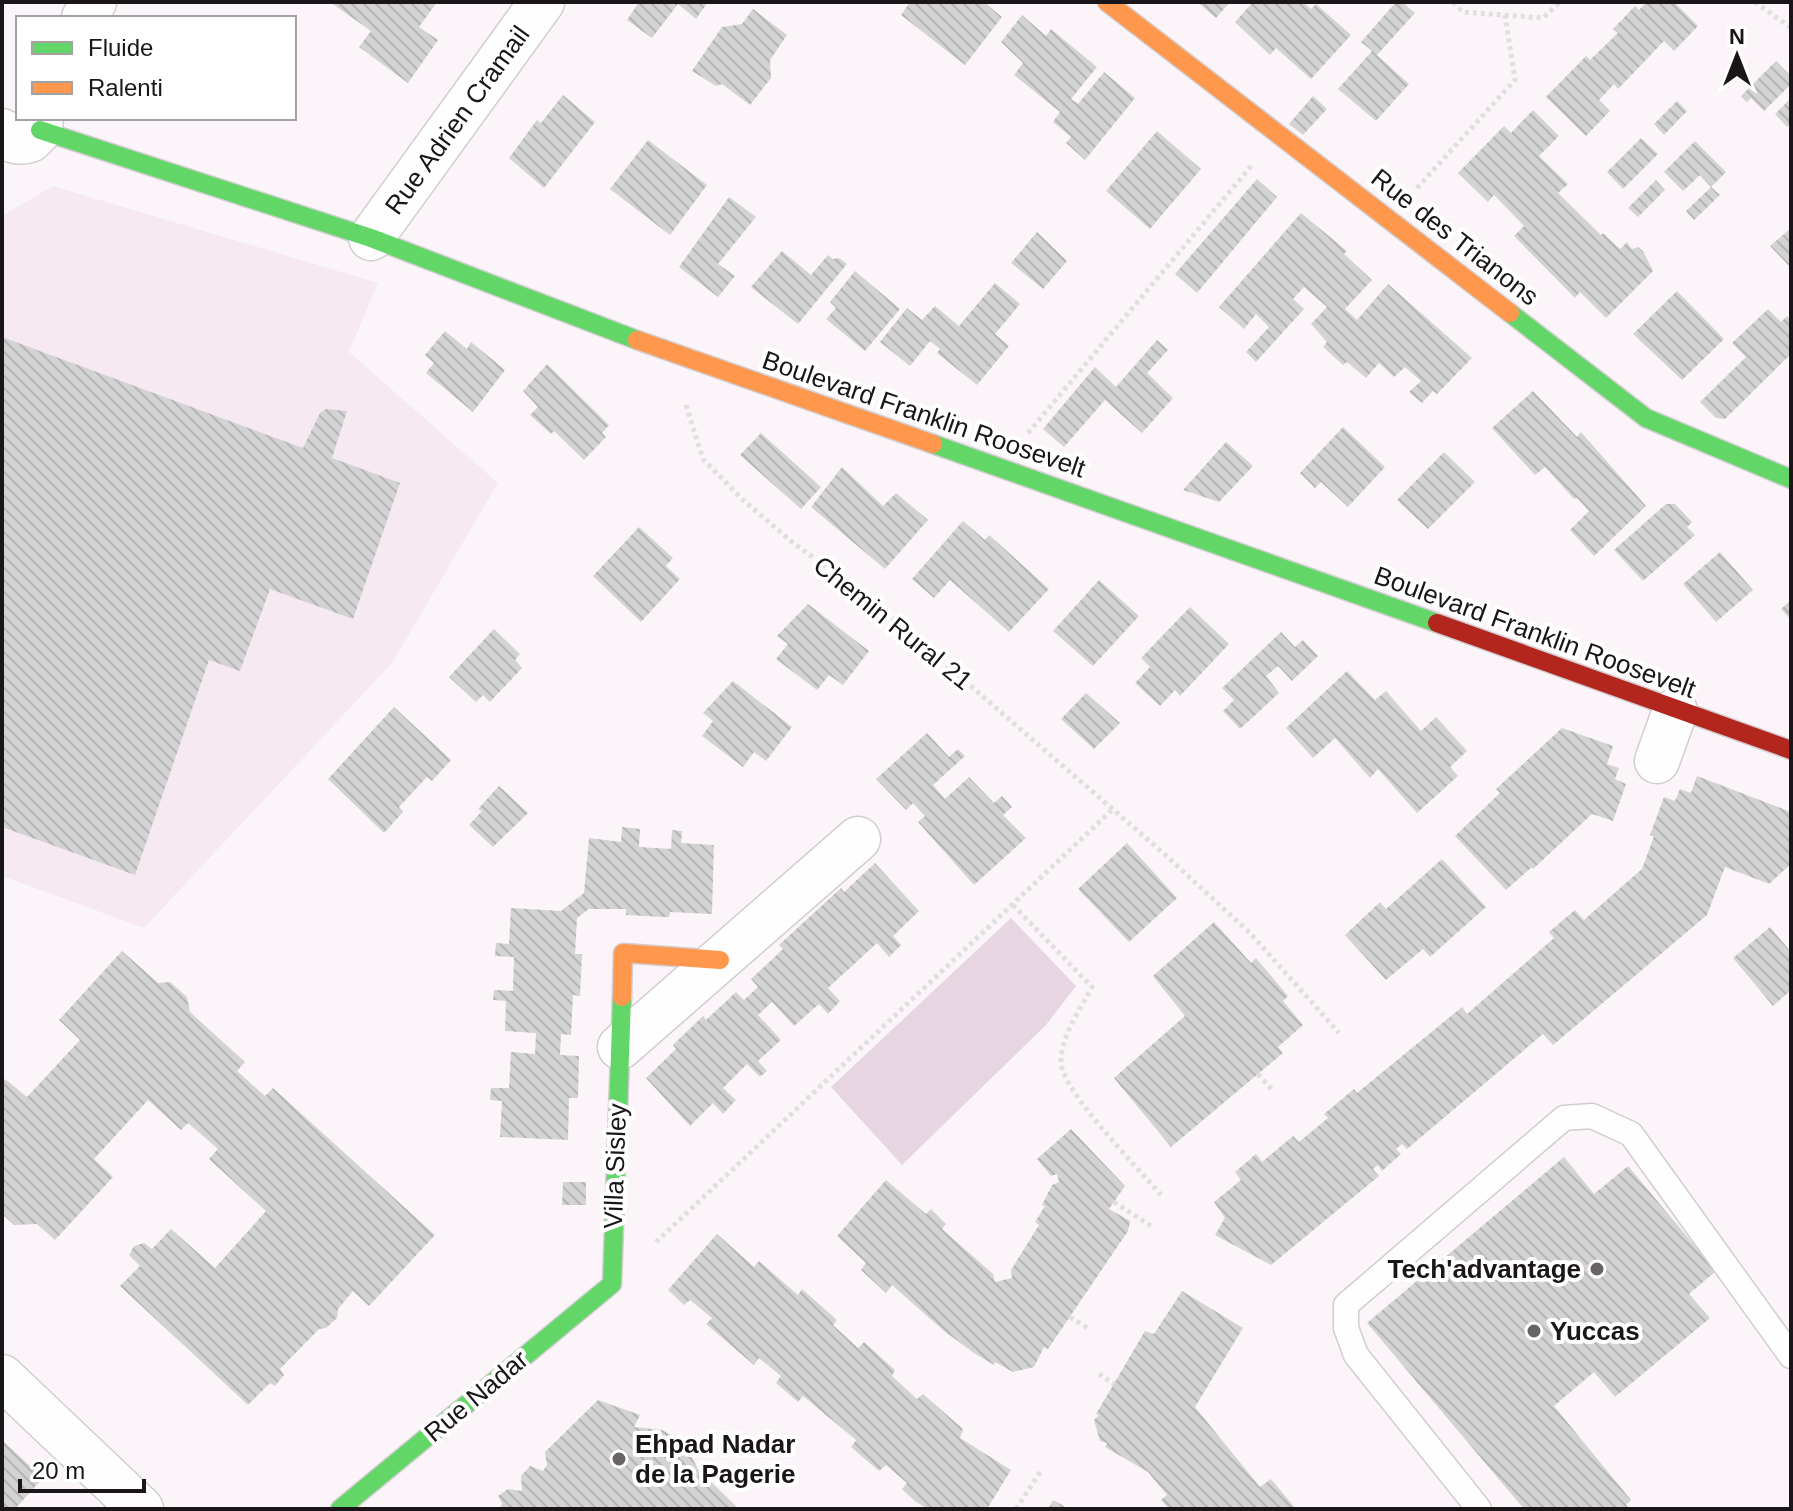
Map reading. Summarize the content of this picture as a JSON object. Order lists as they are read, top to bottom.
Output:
{
  "streets": {
    "street": [
      "Rue Adrien Cramail",
      "Rue des Trianons",
      "Boulevard Franklin Roosevelt",
      "Villa Sisley",
      "Rue Nadar"
    ],
    "path": ["Chemin Rural 21"]
  },
  "crossings": [
    ["Rue Adrien Cramail", "Boulevard Franklin Roosevelt"],
    ["Boulevard Franklin Roosevelt", "Chemin Rural 21"],
    ["Villa Sisley", "Rue Nadar"]
  ],
  "places": ["Tech'advantage", "Yuccas", "Ehpad Nadar de la Pagerie"],
  "legend": ["Fluide", "Ralenti"],
  "scale_bar": "20 m",
  "north": "top"
}
